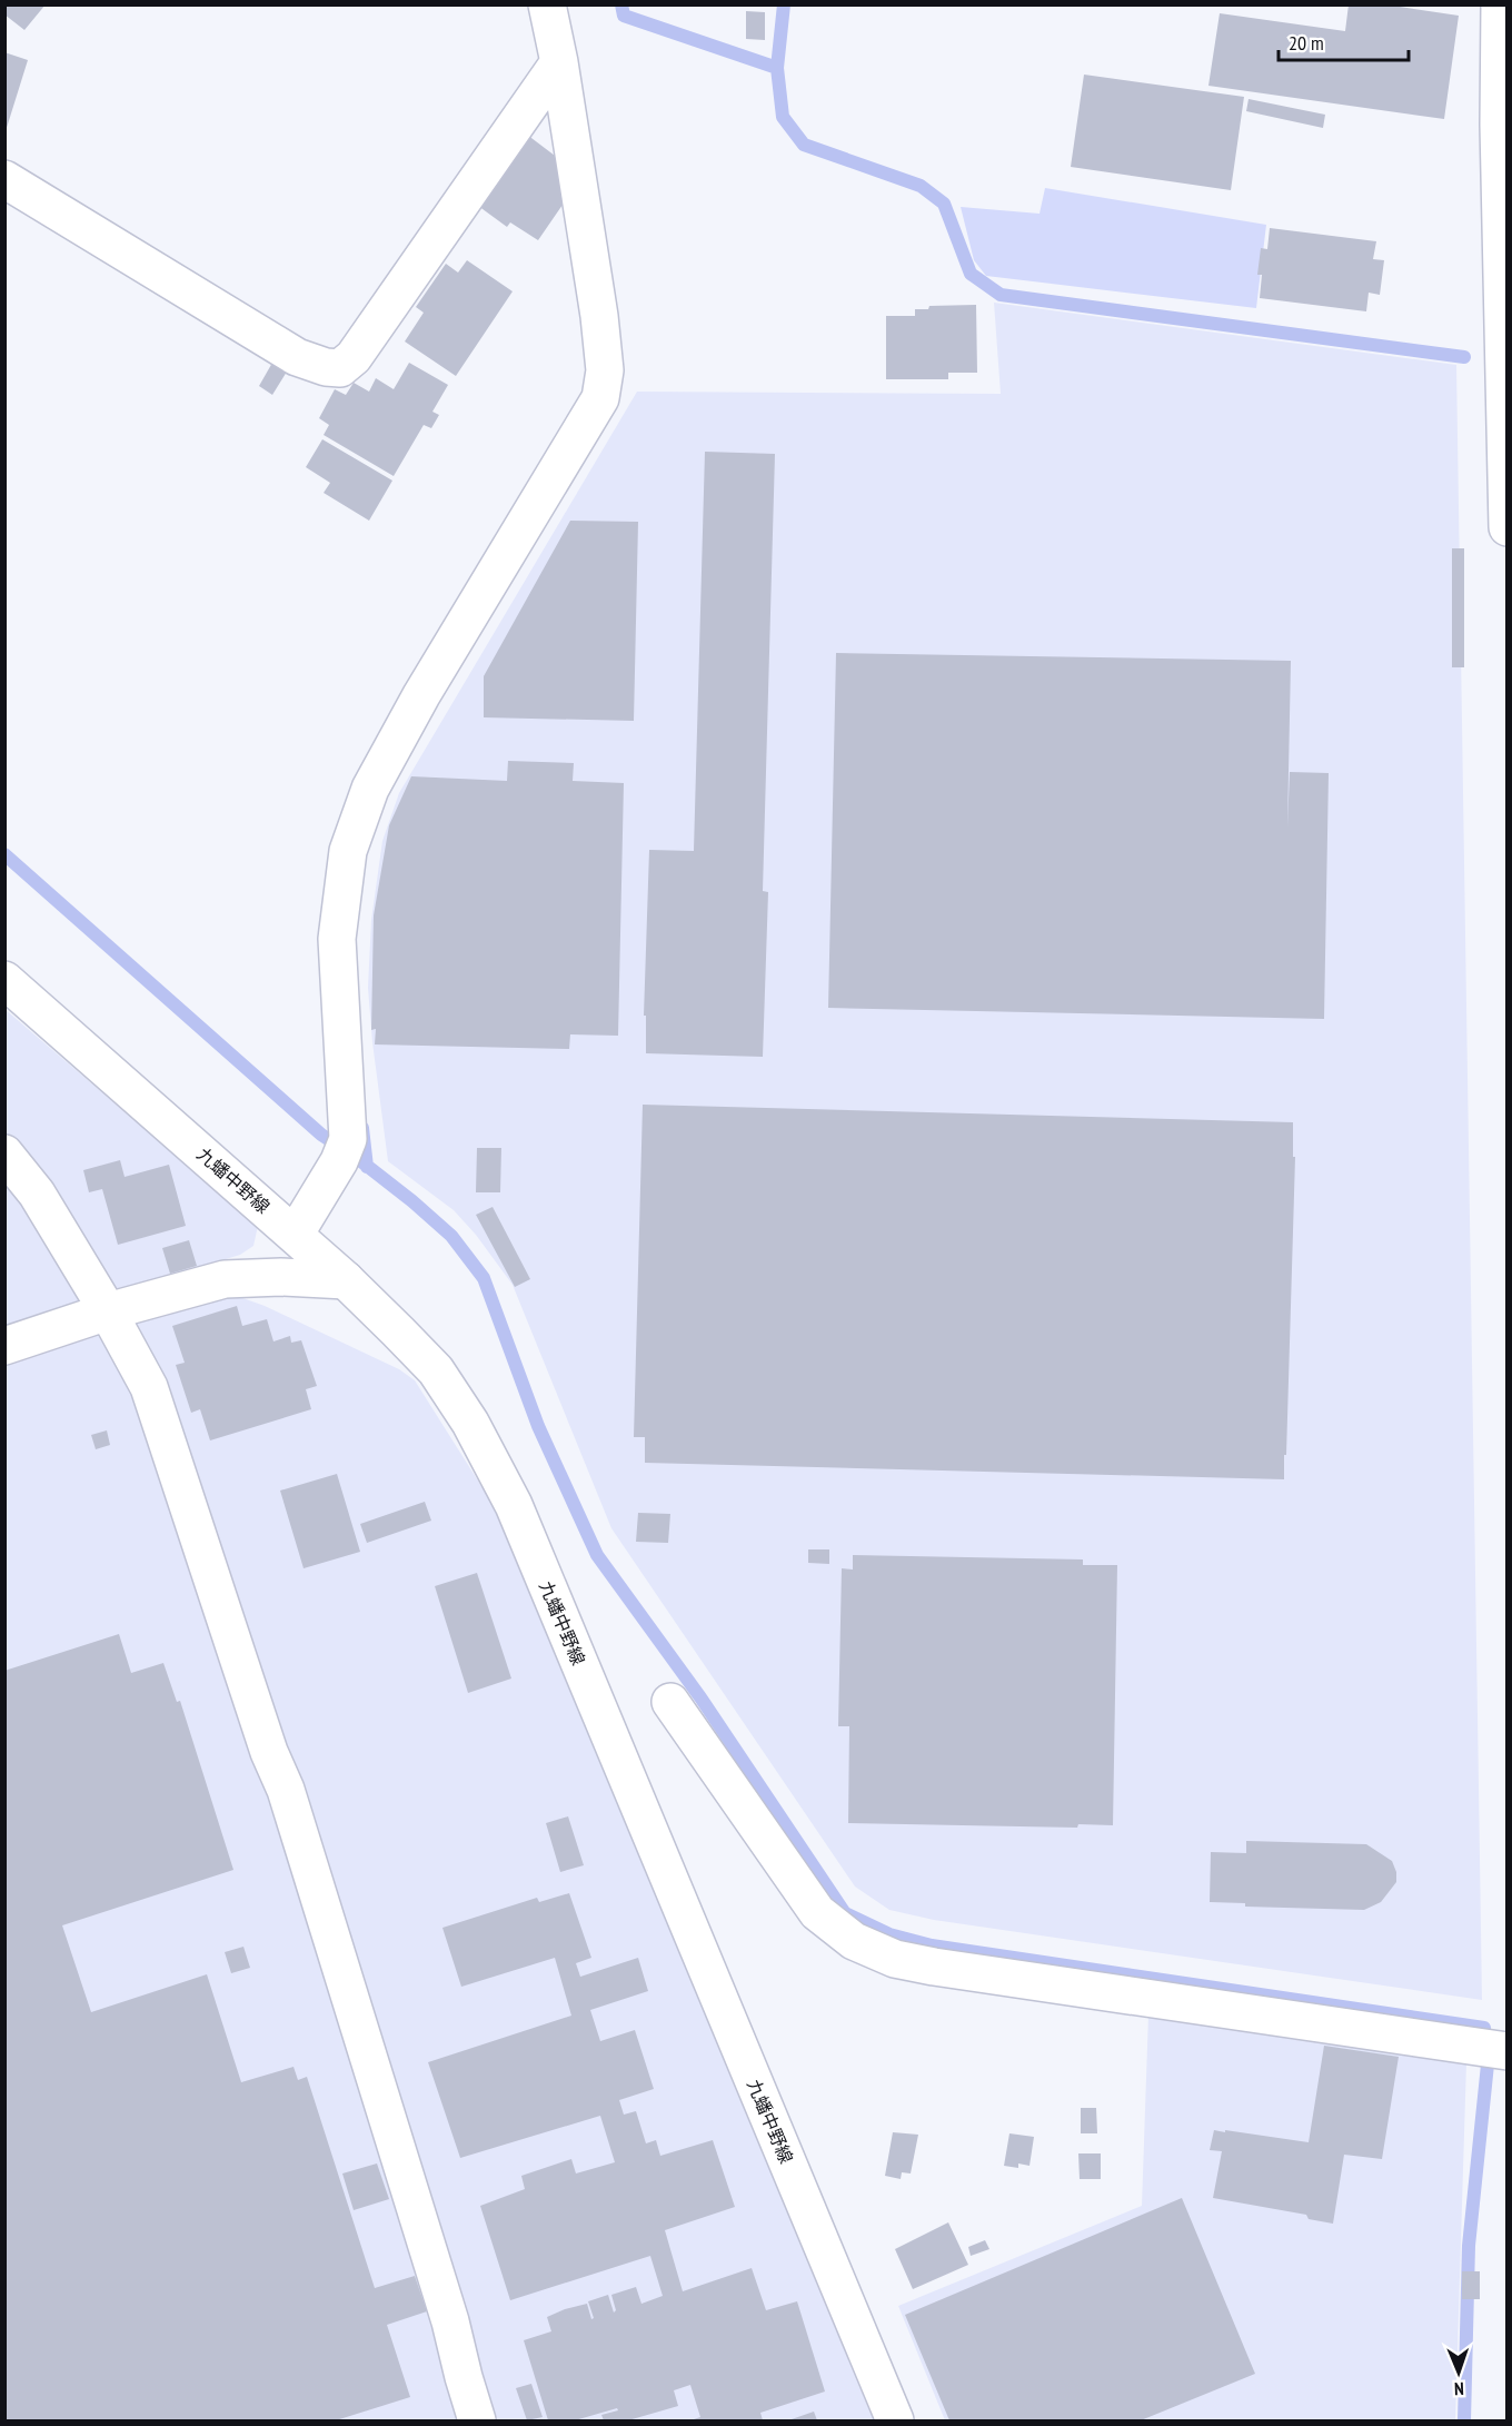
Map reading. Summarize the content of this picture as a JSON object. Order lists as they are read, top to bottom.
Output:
{
  "streets": {
    "street": ["九蟠中野線"]
  },
  "scale_bar": "20 m",
  "north": "bottom"
}
